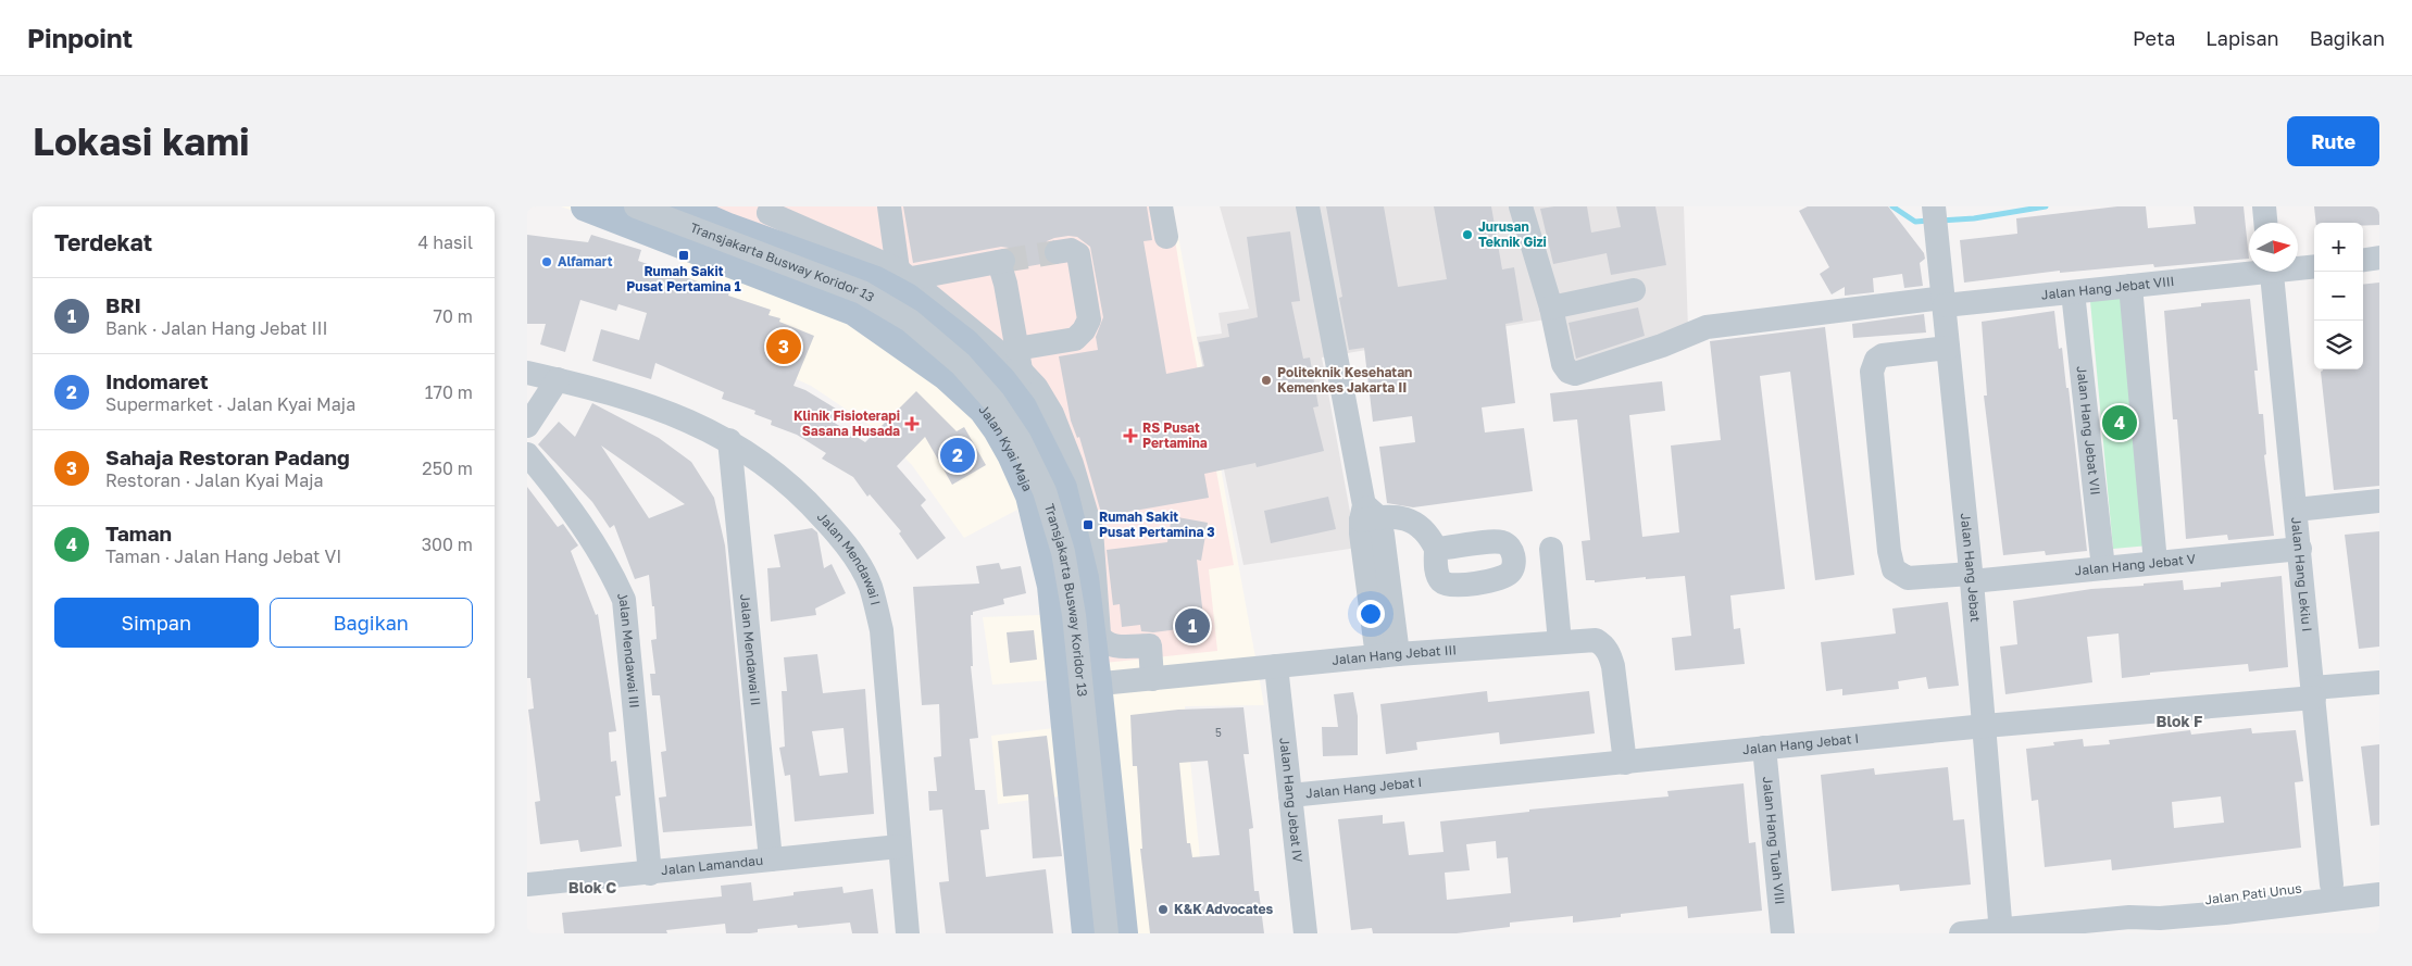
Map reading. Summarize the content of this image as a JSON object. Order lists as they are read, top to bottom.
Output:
{
  "streets": {
    "main road": ["Jalan Kyai Maja"],
    "street": [
      "Transjakarta Busway Koridor 13",
      "Jalan Hang Jebat VIII",
      "Jalan Hang Jebat VII",
      "Jalan Mendawai I",
      "Jalan Hang Jebat V",
      "Jalan Hang Jebat",
      "Jalan Hang Lekiu I",
      "Jalan Mendawai III",
      "Jalan Mendawai II",
      "Jalan Hang Jebat III",
      "Jalan Hang Jebat I",
      "Jalan Hang Jebat IV",
      "Jalan Hang Tuah VIII",
      "Jalan Lamandau",
      "Jalan Pati Unus"
    ]
  },
  "crossings": [
    ["Jalan Hang Jebat VIII", "Jalan Hang Jebat VII"],
    ["Jalan Hang Jebat VIII", "Jalan Hang Jebat"],
    ["Jalan Hang Jebat VII", "Jalan Hang Jebat V"],
    ["Jalan Kyai Maja", "Jalan Hang Jebat III"],
    ["Jalan Mendawai I", "Jalan Mendawai II"],
    ["Jalan Mendawai I", "Jalan Lamandau"],
    ["Jalan Hang Jebat V", "Jalan Hang Jebat"],
    ["Jalan Hang Jebat V", "Jalan Hang Lekiu I"],
    ["Jalan Hang Jebat", "Jalan Hang Jebat I"],
    ["Jalan Hang Jebat", "Jalan Pati Unus"],
    ["Jalan Hang Lekiu I", "Jalan Hang Jebat I"],
    ["Jalan Hang Lekiu I", "Jalan Pati Unus"],
    ["Jalan Mendawai III", "Jalan Lamandau"],
    ["Jalan Mendawai II", "Jalan Lamandau"],
    ["Jalan Hang Jebat III", "Jalan Hang Jebat I"],
    ["Jalan Hang Jebat III", "Jalan Hang Jebat IV"],
    ["Jalan Hang Jebat I", "Jalan Hang Jebat IV"],
    ["Jalan Hang Jebat I", "Jalan Hang Tuah VIII"]
  ],
  "districts": ["Blok F", "Blok C"],
  "places": {
    "other": [
      "Jurusan Teknik Gizi",
      "Alfamart",
      "Politeknik Kesehatan Kemenkes Jakarta II",
      "K&K Advocates"
    ],
    "transit": ["Rumah Sakit Pusat Pertamina 1", "Rumah Sakit Pusat Pertamina 3"],
    "health": ["Klinik Fisioterapi Sasana Husada", "RS Pusat Pertamina"]
  },
  "house_numbers": ["5"],
  "north": "right",
  "page": {
    "header": "Pinpoint",
    "nav": ["Peta", "Lapisan", "Bagikan"],
    "buttons": [
      "Rute",
      ["Simpan", "Bagikan"]
    ],
    "title": "Lokasi kami",
    "heading": ["Terdekat", "4 hasil"],
    "map_buttons": ["+", "−"],
    "list": [
      {
        "mark": "1",
        "name": "BRI",
        "note": "Bank · Jalan Hang Jebat III",
        "value": "70 m"
      },
      {
        "mark": "2",
        "name": "Indomaret",
        "note": "Supermarket · Jalan Kyai Maja",
        "value": "170 m"
      },
      {
        "mark": "3",
        "name": "Sahaja Restoran Padang",
        "note": "Restoran · Jalan Kyai Maja",
        "value": "250 m"
      },
      {
        "mark": "4",
        "name": "Taman",
        "note": "Taman · Jalan Hang Jebat VI",
        "value": "300 m"
      }
    ],
    "pins": [
      "3",
      "4",
      "2",
      "1"
    ]
  }
}
